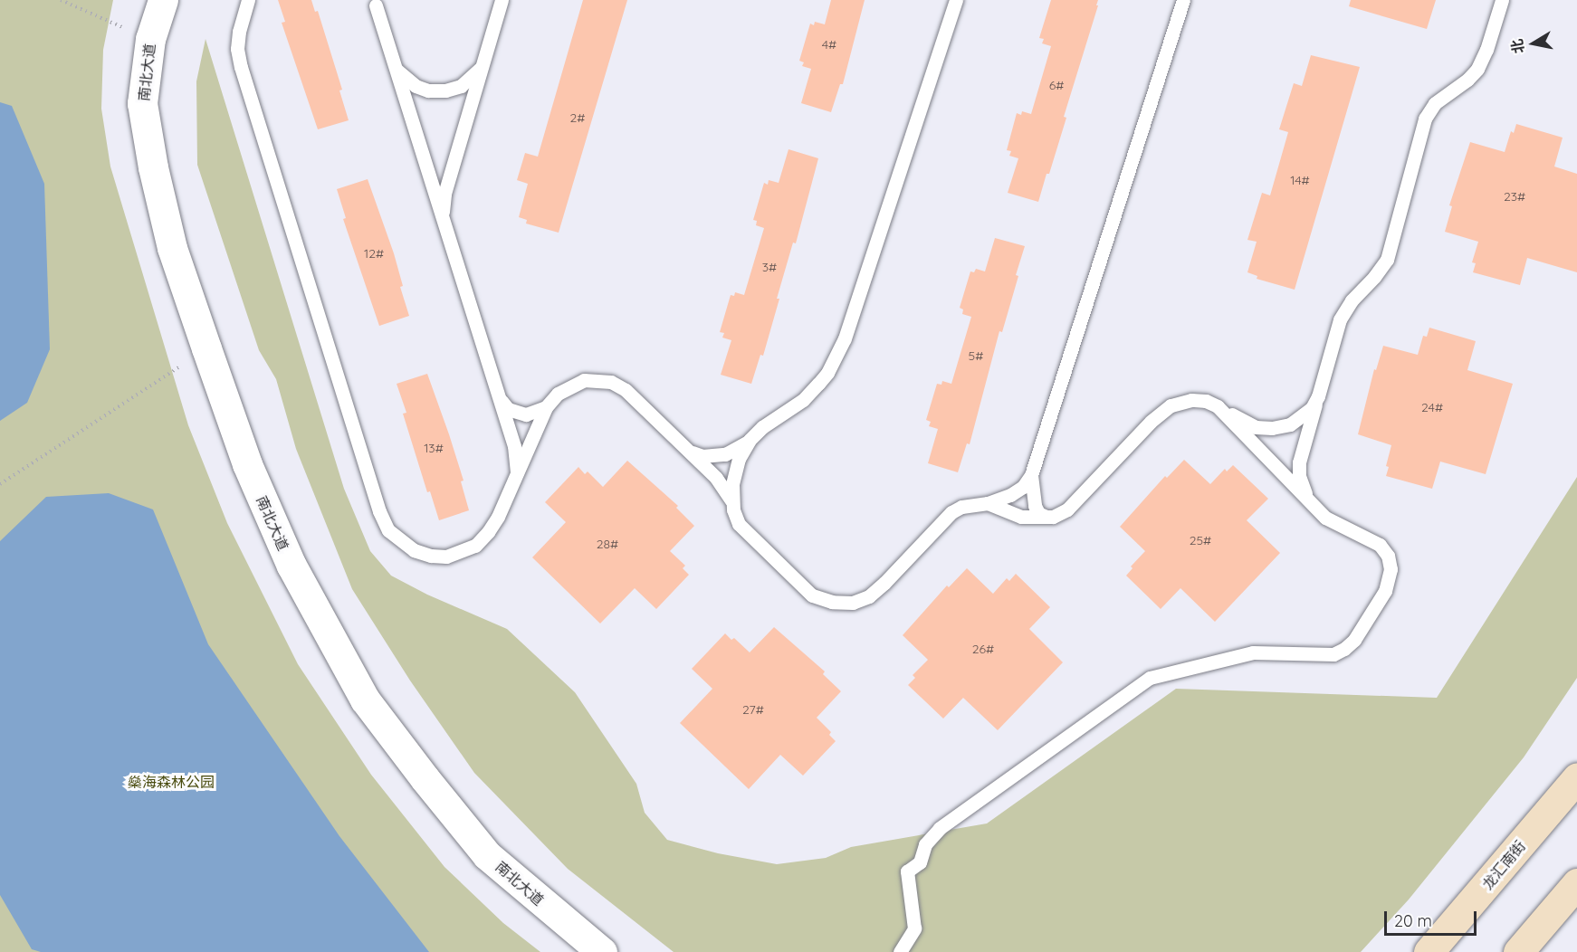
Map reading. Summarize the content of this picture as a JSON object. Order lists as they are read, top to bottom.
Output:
{
  "streets": {
    "main road": ["龙汇南街"],
    "street": ["南北大道"]
  },
  "parks": ["燊海森林公园"],
  "house_numbers": [
    "4#",
    "6#",
    "2#",
    "14#",
    "23#",
    "12#",
    "3#",
    "5#",
    "24#",
    "13#",
    "25#",
    "28#",
    "26#",
    "27#"
  ],
  "scale_bar": "20 m",
  "north": "left"
}
